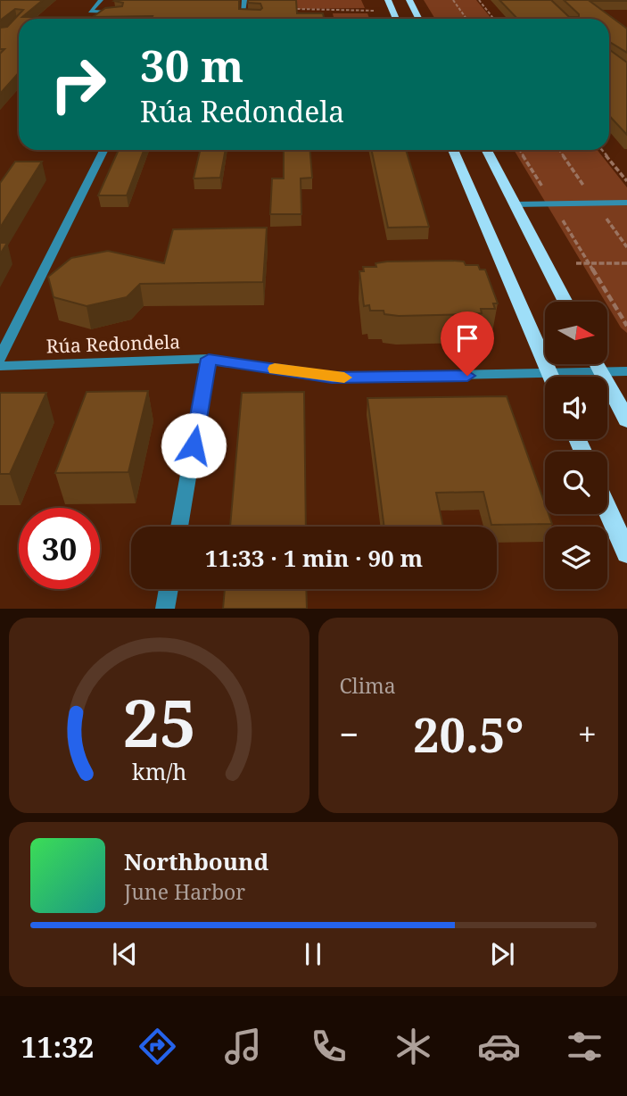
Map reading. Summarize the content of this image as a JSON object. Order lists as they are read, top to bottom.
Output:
{
  "streets": {
    "street": ["Rúa Redondela"]
  },
  "north": "right",
  "page": {
    "turn": ["30 m", "Rúa Redondela"],
    "limit": "30",
    "trip": "11:33 · 1 min · 90 m",
    "tile": "Clima",
    "heat": ["−", "20.5°", "+"],
    "song": ["Northbound", "June Harbor"],
    "tabs": "11:32",
    "gauge": ["25", "km/h"]
  }
}
